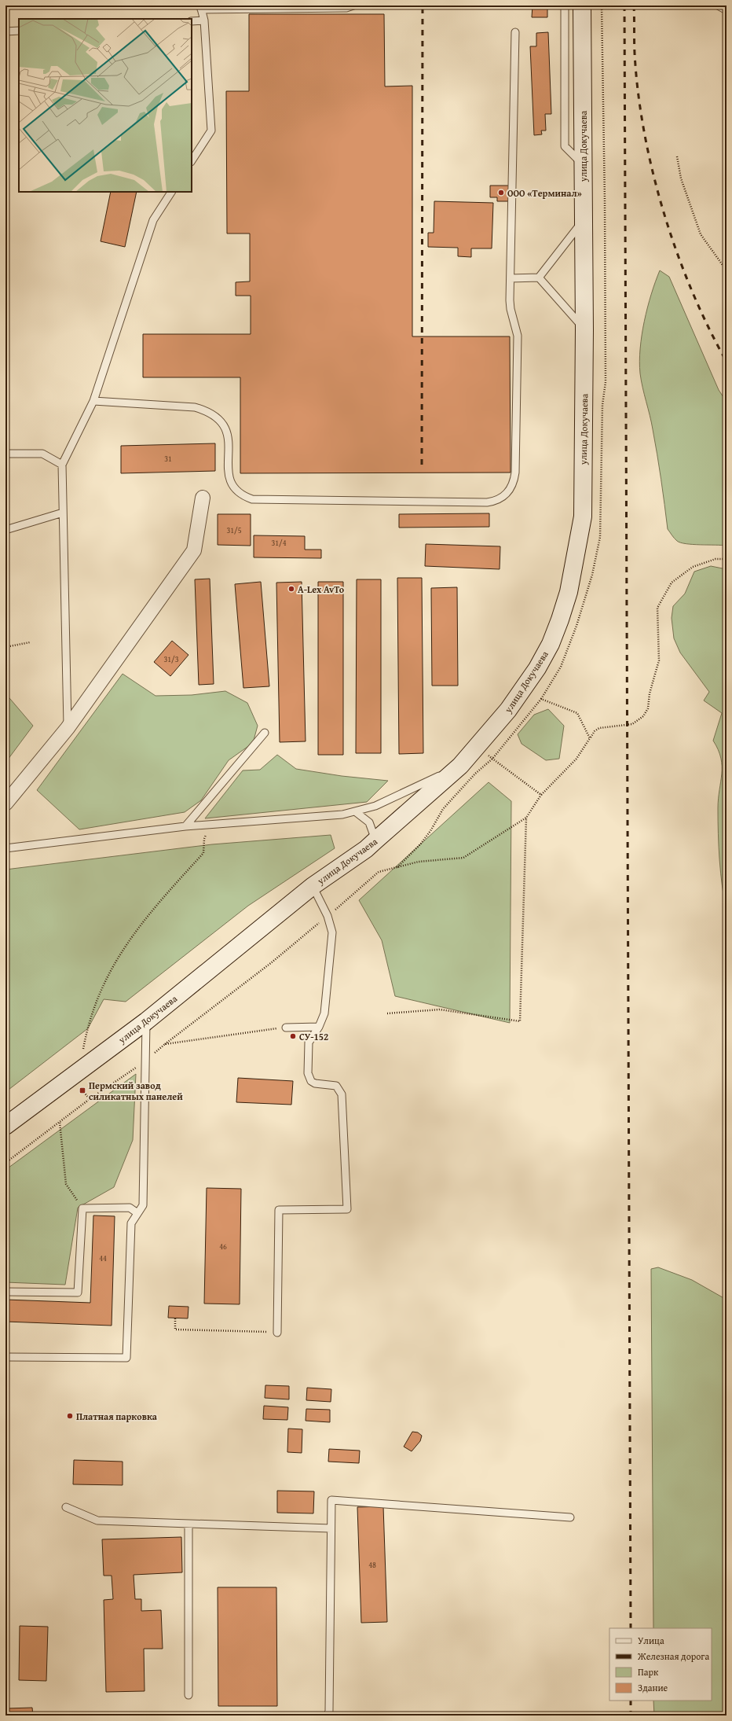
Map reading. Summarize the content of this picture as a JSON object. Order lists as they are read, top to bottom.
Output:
{
  "streets": {
    "main road": ["улица Докучаева"]
  },
  "places": {
    "other": [
      "ООО «Терминал»",
      "A-Lex AvTo",
      "СУ-152",
      "Платная парковка"
    ],
    "transit": ["Пермский завод силикатных панелей"]
  },
  "house_numbers": [
    "31",
    "31/5",
    "31/4",
    "31/3",
    "46",
    "44",
    "48"
  ],
  "legend": [
    "Улица",
    "Железная дорога",
    "Парк",
    "Здание"
  ]
}
